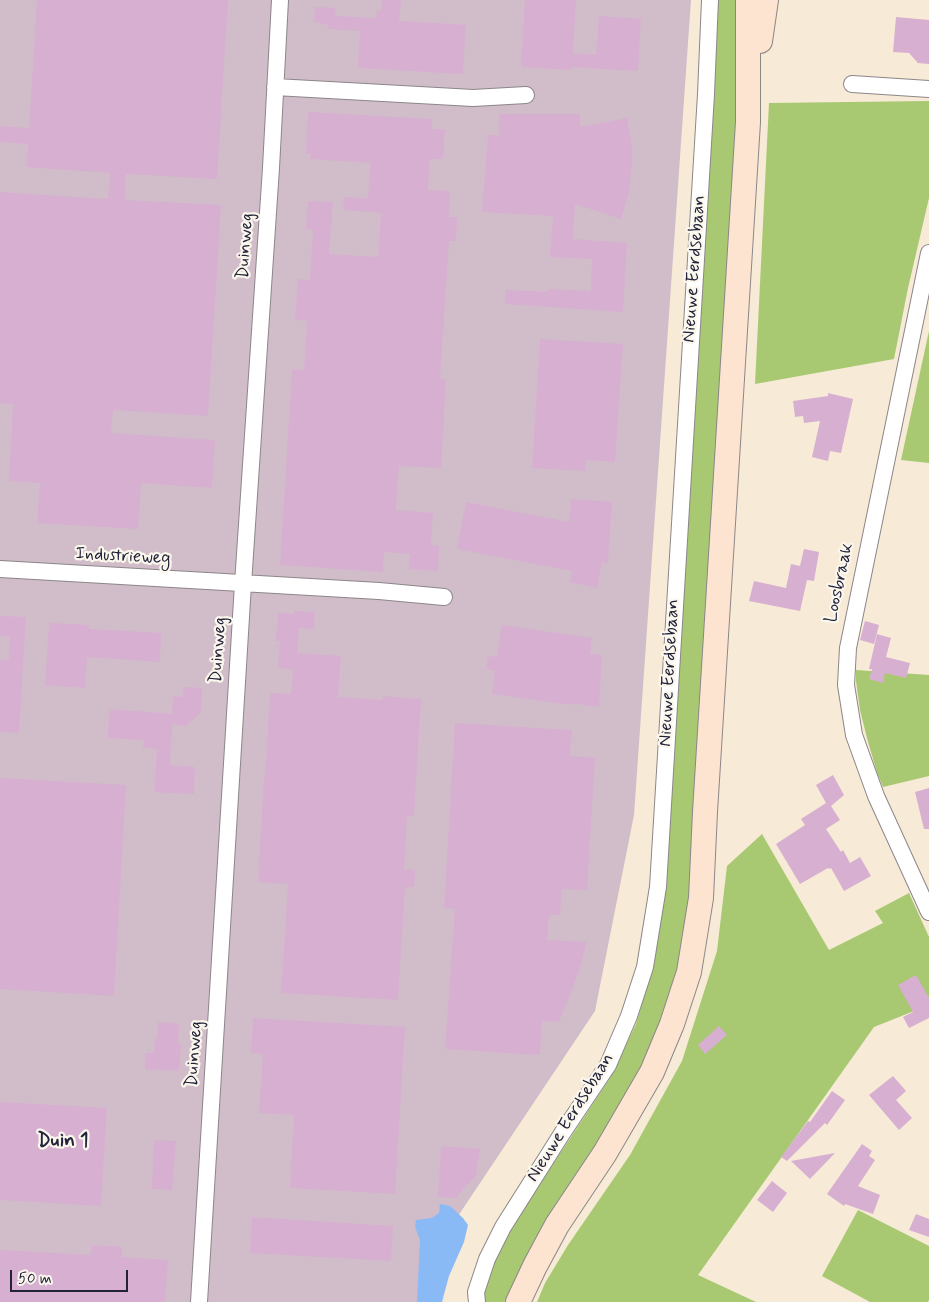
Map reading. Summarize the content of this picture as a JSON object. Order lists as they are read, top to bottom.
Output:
{
  "streets": {
    "street": [
      "Duinweg",
      "Nieuwe Eerdsebaan",
      "Industrieweg",
      "Loosbraak"
    ]
  },
  "crossings": [
    ["Duinweg", "Industrieweg"]
  ],
  "districts": ["Duin 1"],
  "scale_bar": "50 m"
}
